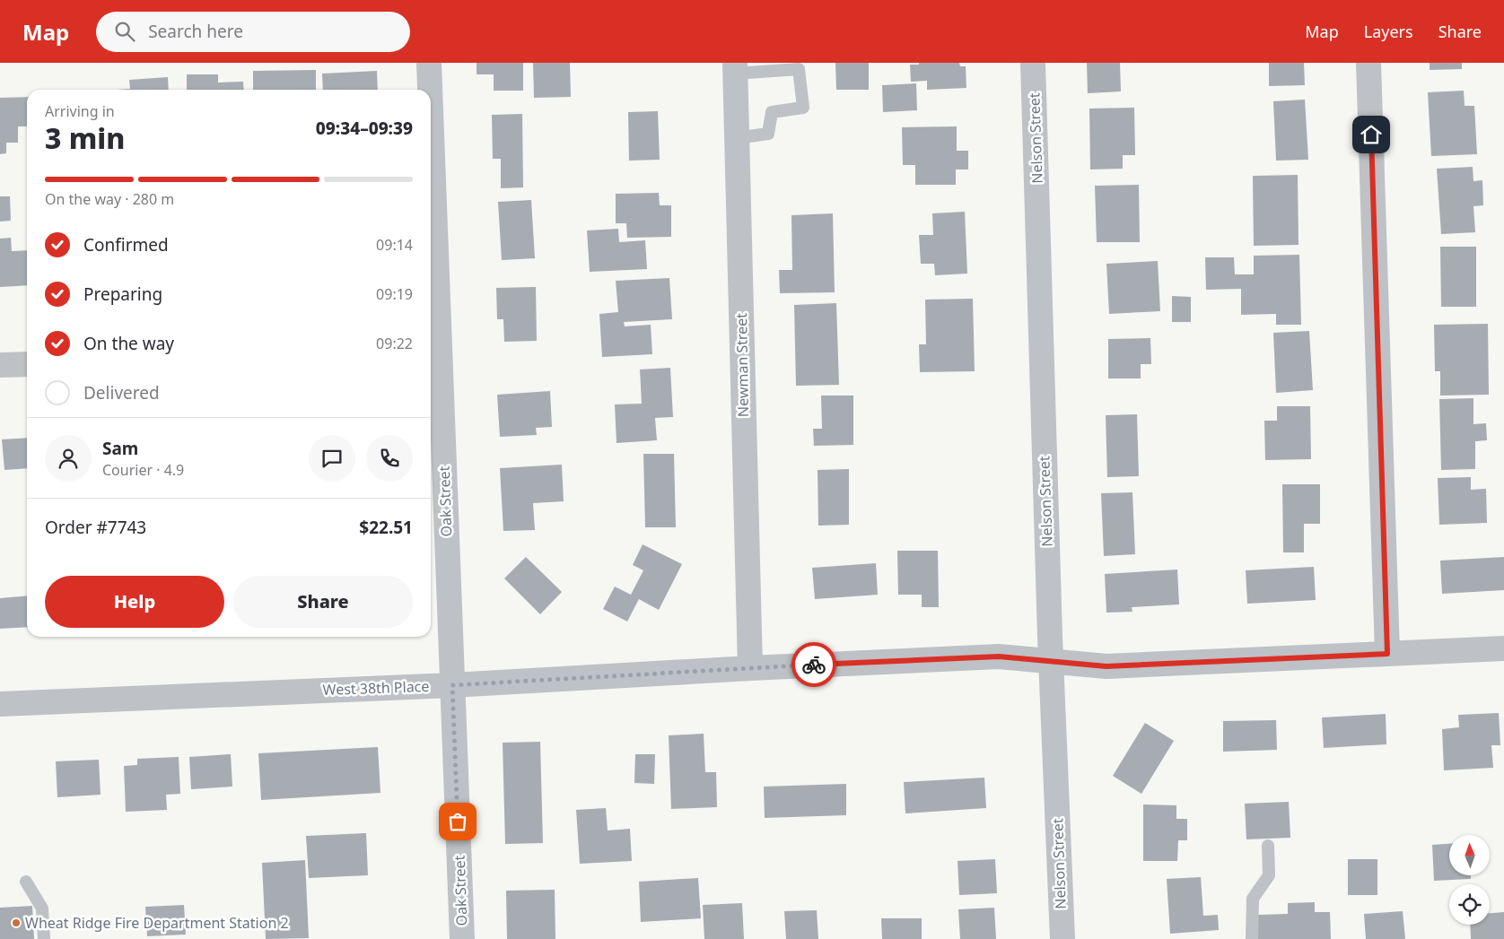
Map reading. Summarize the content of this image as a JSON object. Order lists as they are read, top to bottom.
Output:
{
  "streets": {
    "street": [
      "Nelson Street",
      "Newman Street",
      "Oak Street",
      "West 38th Place"
    ]
  },
  "crossings": [
    ["Nelson Street", "West 38th Place"],
    ["Newman Street", "West 38th Place"],
    ["Oak Street", "West 38th Place"]
  ],
  "places": ["Wheat Ridge Fire Department Station 2"],
  "north": "top",
  "page": {
    "header": "Map",
    "search": "Search here",
    "nav": ["Map", "Layers", "Share"],
    "heading": ["3 min", "Arriving in", "09:34–09:39"],
    "panel": [
      "Sam",
      "Courier · 4.9",
      "Order #7743",
      "$22.51"
    ],
    "bar": "On the way · 280 m",
    "list": [
      ["Confirmed", "09:14"],
      ["Preparing", "09:19"],
      ["On the way", "09:22"],
      "Delivered"
    ],
    "buttons": ["Help", "Share"]
  }
}
